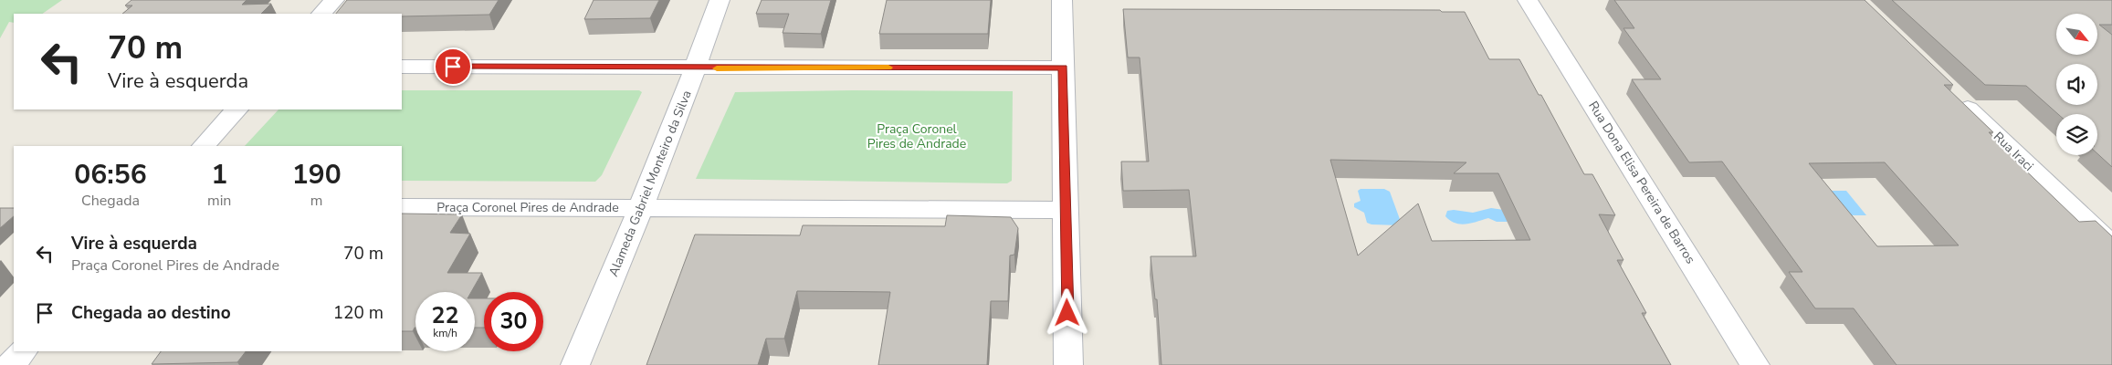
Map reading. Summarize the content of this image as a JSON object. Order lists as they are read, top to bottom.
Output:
{
  "streets": {
    "street": [
      "Rua Iraci",
      "Rua Dona Elisa Pereira de Barros",
      "Alameda Gabriel Monteiro da Silva",
      "Praça Coronel Pires de Andrade"
    ]
  },
  "crossings": [
    ["Alameda Gabriel Monteiro da Silva", "Praça Coronel Pires de Andrade"]
  ],
  "parks": ["Praça Coronel Pires de Andrade"],
  "north": "bottom right",
  "page": {
    "turn": ["70 m", "Vire à esquerda"],
    "eta": [
      "06:56",
      "Chegada",
      "1",
      "min",
      "190",
      "m"
    ],
    "list": [
      {
        "name": "Vire à esquerda",
        "note": "Praça Coronel Pires de Andrade",
        "value": "70 m"
      },
      {
        "name": "Chegada ao destino",
        "value": "120 m"
      }
    ],
    "speed": "22 km/h",
    "limit": "30"
  }
}
